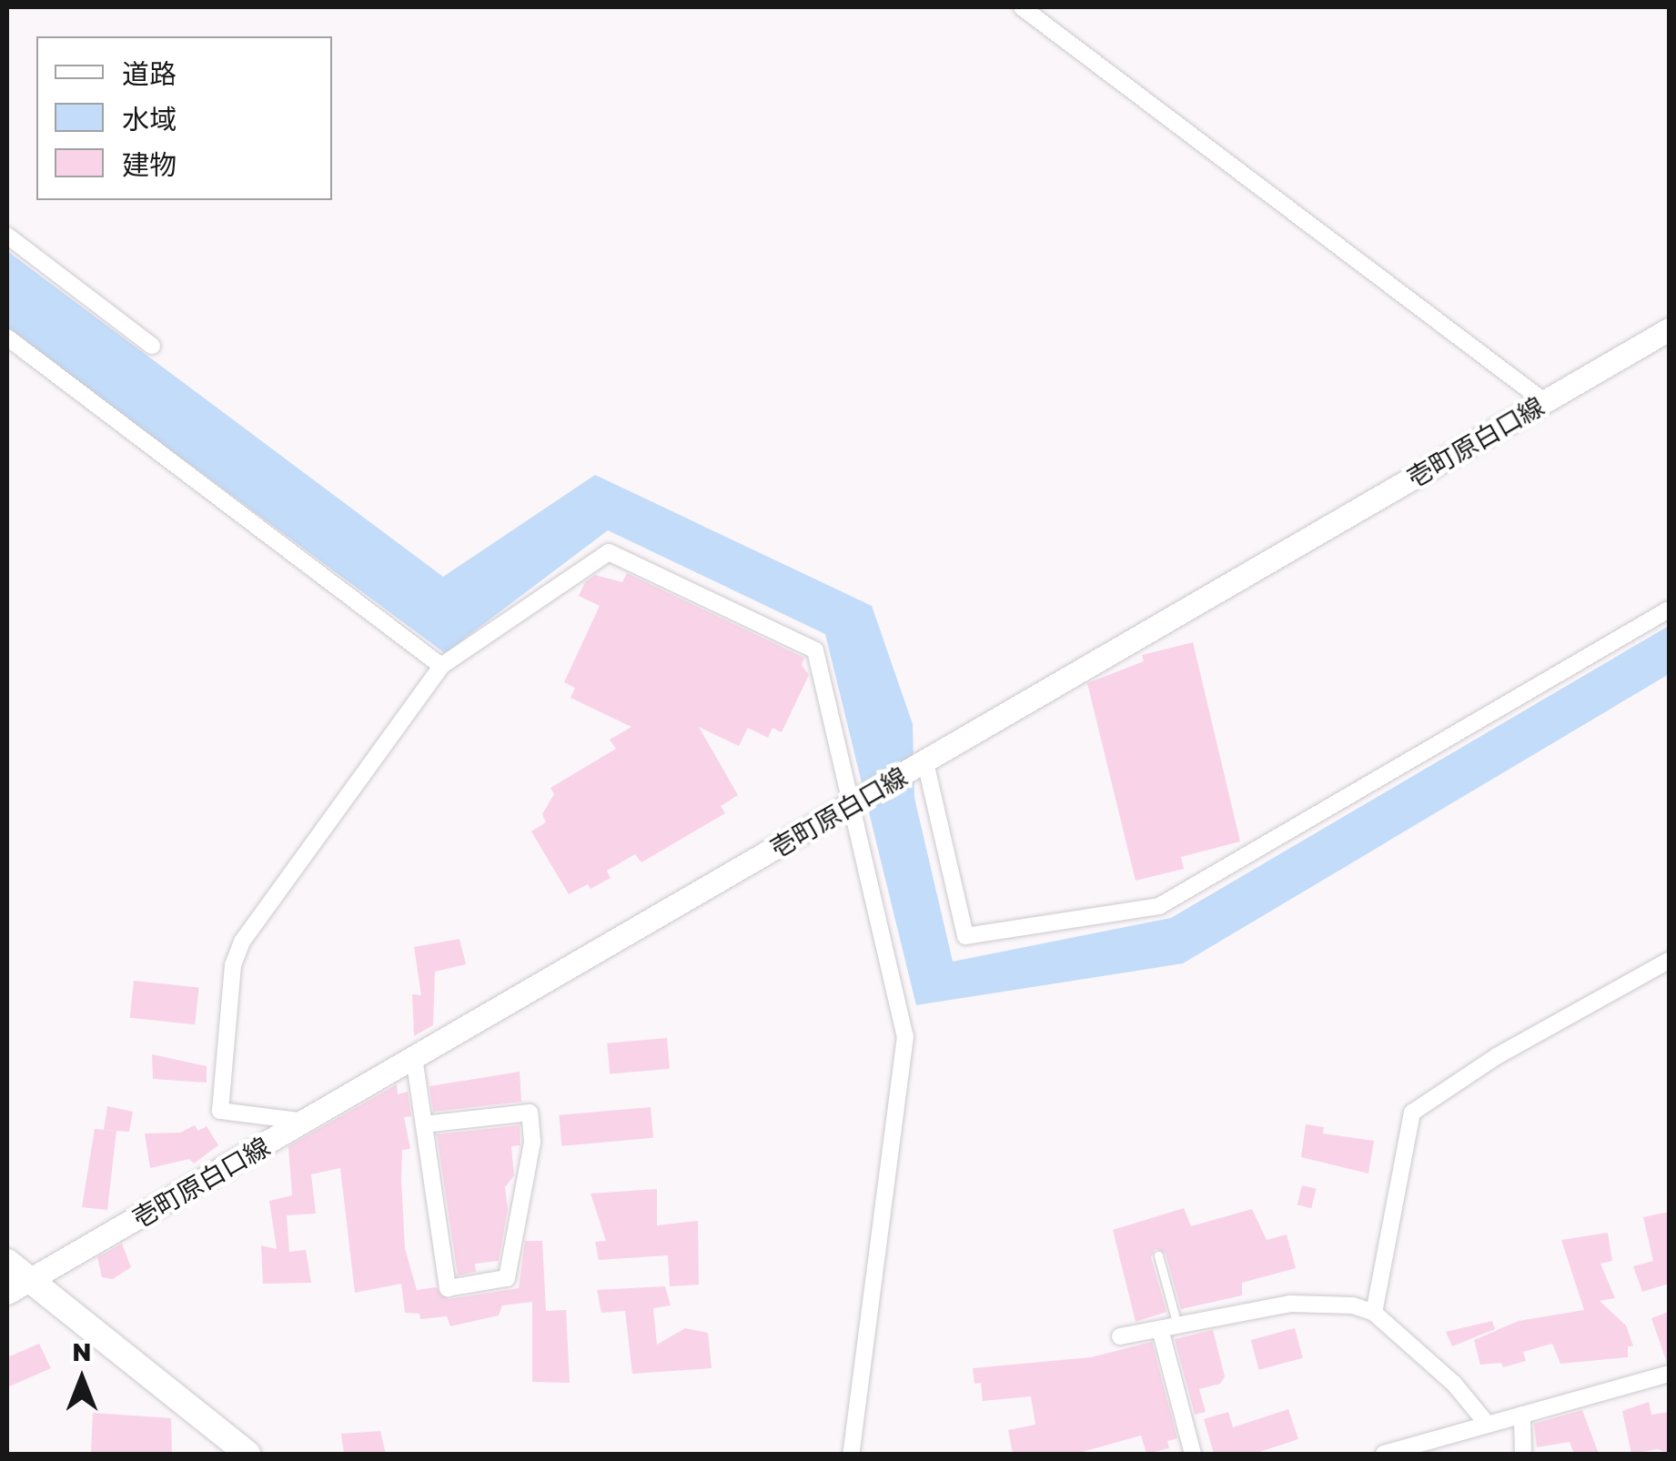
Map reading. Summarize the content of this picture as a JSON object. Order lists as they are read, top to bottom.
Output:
{
  "streets": {
    "main road": ["壱町原白口線"]
  },
  "legend": ["道路", "水域", "建物"],
  "north": "top"
}
